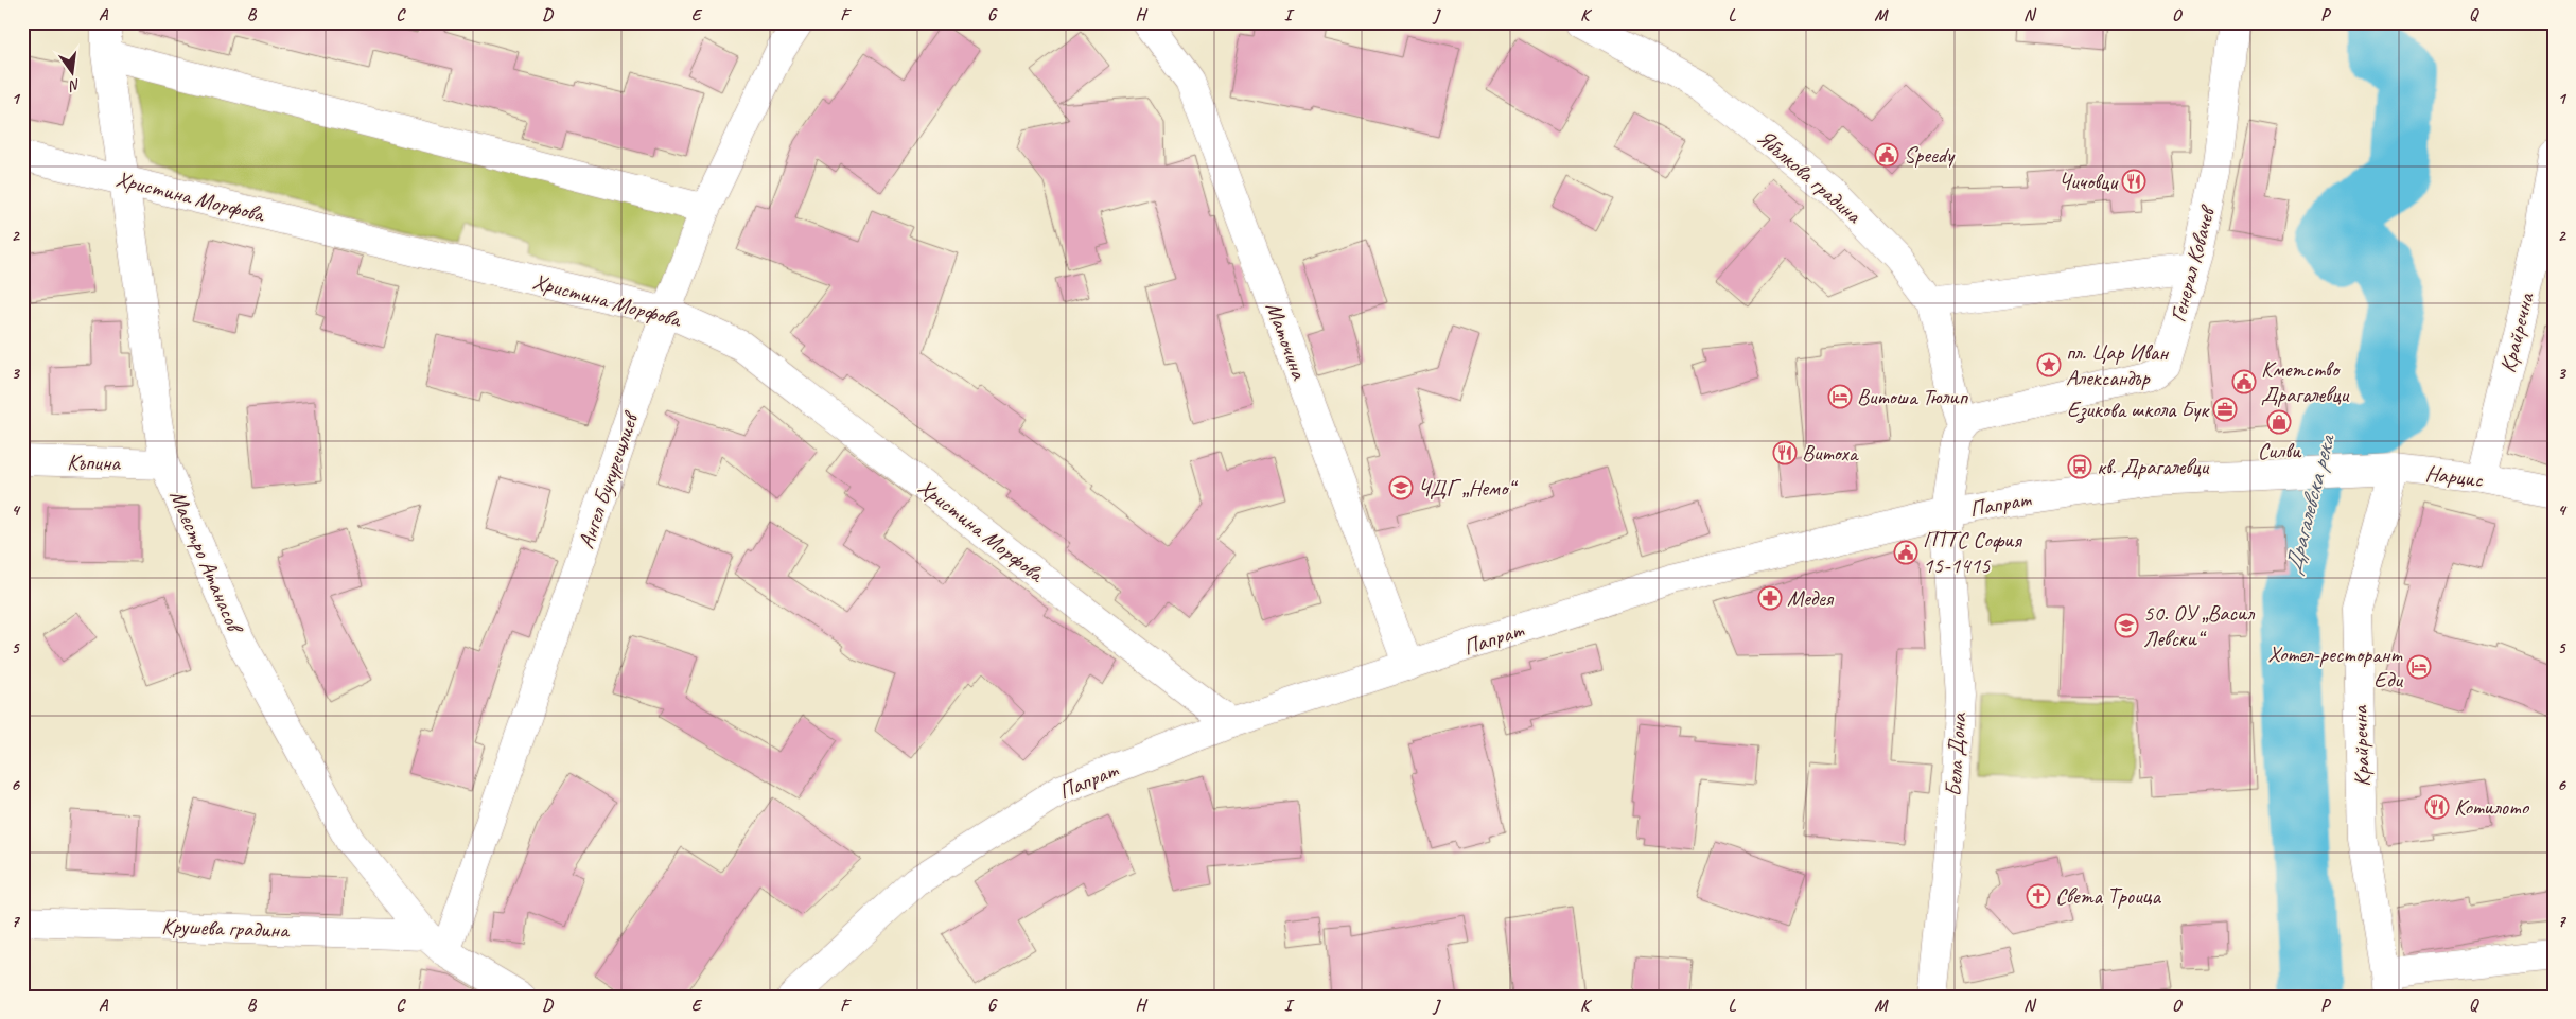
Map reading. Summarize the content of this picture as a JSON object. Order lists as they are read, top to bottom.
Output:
{
  "streets": {
    "street": [
      "Ябълкова градина",
      "Христина Морфова",
      "Генерал Ковачев",
      "Крайречна",
      "Маточина",
      "Къпина",
      "Нарцис",
      "Ангел Букурещлиев",
      "Папрат",
      "Маестро Атанасов",
      "Бела Дона",
      "Крушева градина"
    ]
  },
  "crossings": [
    ["Ябълкова градина", "Генерал Ковачев"],
    ["Христина Морфова", "Ангел Букурещлиев"],
    ["Христина Морфова", "Папрат"],
    ["Христина Морфова", "Маестро Атанасов"],
    ["Крайречна", "Нарцис"],
    ["Маточина", "Папрат"],
    ["Къпина", "Маестро Атанасов"],
    ["Нарцис", "Папрат"],
    ["Ангел Букурещлиев", "Маестро Атанасов"],
    ["Ангел Букурещлиев", "Крушева градина"],
    ["Папрат", "Бела Дона"],
    ["Маестро Атанасов", "Крушева градина"]
  ],
  "water": ["Драгалевска река"],
  "places": {
    "public building": ["Speedy", "Кметство Драгалевци", "ПТТС София 15-1415"],
    "restaurant": ["Чичовци", "Витоха", "Котилото"],
    "place": ["пл. Цар Иван Александър"],
    "hotel": ["Витоша Тюлип", "Хотел-ресторант Еди"],
    "office": ["Езикова школа Бук"],
    "shop": ["Силви"],
    "bus stop": ["кв. Драгалевци"],
    "school or university": ["ЧДГ „Немо“", "50. ОУ „Васил Левски“"],
    "pharmacy": ["Медея"],
    "church": ["Света Троица"]
  },
  "north": "bottom",
  "grid": {
    "columns": [
      "A",
      "B",
      "C",
      "D",
      "E",
      "F",
      "G",
      "H",
      "I",
      "J",
      "K",
      "L",
      "M",
      "N",
      "O",
      "P",
      "Q"
    ],
    "rows": [
      "1",
      "2",
      "3",
      "4",
      "5",
      "6",
      "7"
    ]
  }
}
